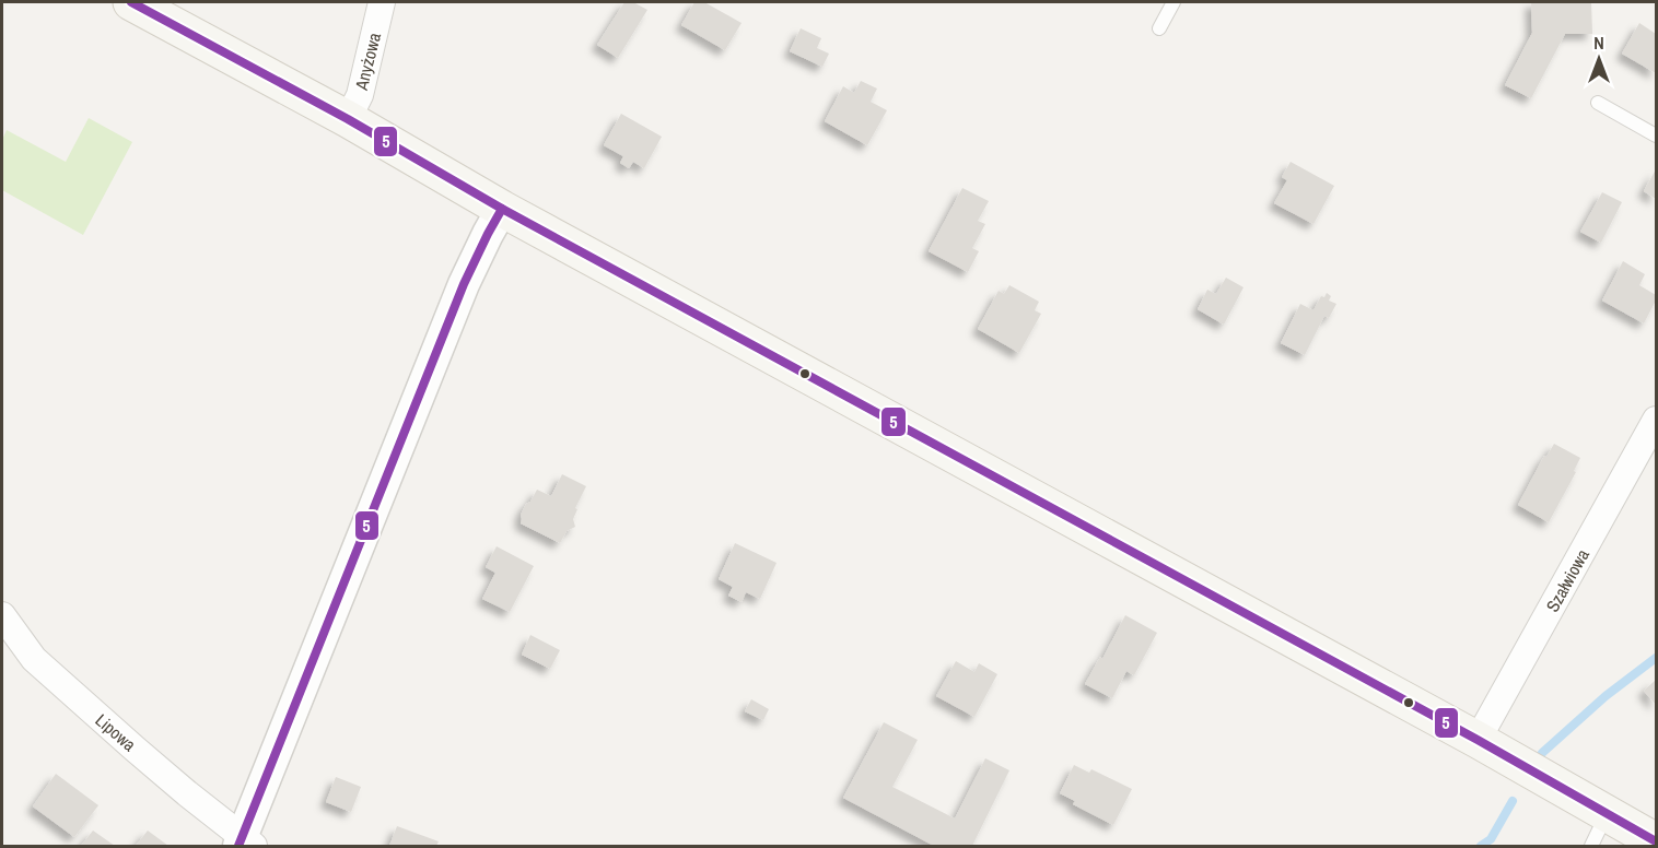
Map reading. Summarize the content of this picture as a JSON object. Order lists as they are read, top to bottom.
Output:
{
  "streets": {
    "street": ["Anyżowa", "Szałwiowa", "Lipowa"]
  },
  "lines": ["transit line 5"],
  "north": "top"
}
